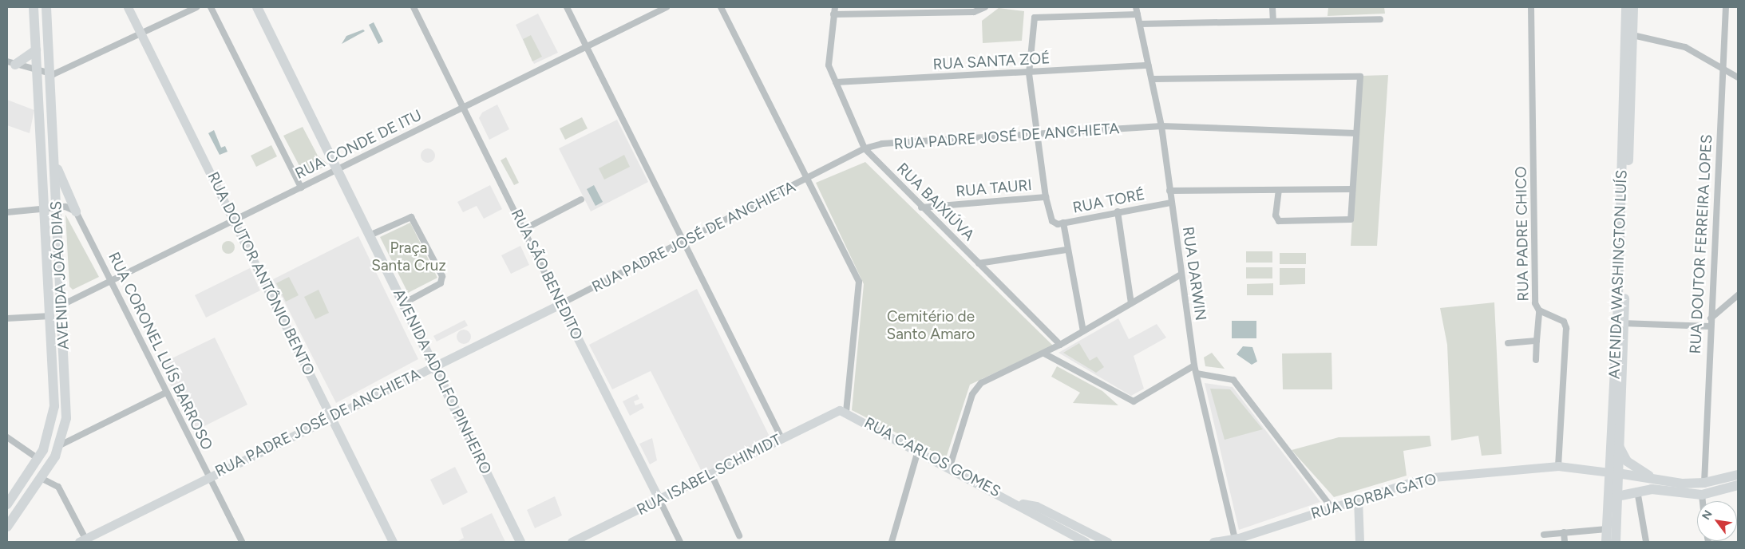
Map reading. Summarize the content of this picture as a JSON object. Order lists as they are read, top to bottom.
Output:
{
  "streets": {
    "main road": ["AVENIDA WASHINGTON LUÍS", "AVENIDA JOÃO DIAS", "AVENIDA ADOLFO PINHEIRO"],
    "street": [
      "RUA SANTA ZOÉ",
      "RUA PADRE JOSÉ DE ANCHIETA",
      "RUA CONDE DE ITU",
      "RUA TAURI",
      "RUA TORÉ",
      "RUA BAIXIÚVA",
      "RUA PADRE CHICO",
      "RUA DOUTOR FERREIRA LOPES",
      "RUA DOUTOR ANTÔNIO BENTO",
      "RUA DARWIN",
      "RUA SÃO BENEDITO",
      "RUA CORONEL LUÍS BARROSO",
      "RUA CARLOS GOMES",
      "RUA ISABEL SCHIMIDT",
      "RUA BORBA GATO"
    ]
  },
  "crossings": [
    ["RUA SANTA ZOÉ", "RUA BAIXIÚVA"],
    ["RUA SANTA ZOÉ", "RUA DARWIN"],
    ["RUA PADRE JOSÉ DE ANCHIETA", "RUA BAIXIÚVA"],
    ["RUA PADRE JOSÉ DE ANCHIETA", "RUA DOUTOR ANTÔNIO BENTO"],
    ["RUA PADRE JOSÉ DE ANCHIETA", "RUA DARWIN"],
    ["RUA PADRE JOSÉ DE ANCHIETA", "RUA SÃO BENEDITO"],
    ["RUA PADRE JOSÉ DE ANCHIETA", "RUA CORONEL LUÍS BARROSO"],
    ["RUA PADRE JOSÉ DE ANCHIETA", "AVENIDA ADOLFO PINHEIRO"],
    ["RUA CONDE DE ITU", "RUA DOUTOR ANTÔNIO BENTO"],
    ["RUA CONDE DE ITU", "RUA SÃO BENEDITO"],
    ["RUA CONDE DE ITU", "AVENIDA JOÃO DIAS"],
    ["RUA CONDE DE ITU", "RUA CORONEL LUÍS BARROSO"],
    ["RUA CONDE DE ITU", "AVENIDA ADOLFO PINHEIRO"],
    ["RUA TAURI", "RUA TORÉ"],
    ["RUA TAURI", "RUA BAIXIÚVA"],
    ["RUA TORÉ", "RUA DARWIN"],
    ["RUA PADRE CHICO", "RUA BORBA GATO"],
    ["RUA DARWIN", "RUA BORBA GATO"],
    ["RUA SÃO BENEDITO", "RUA ISABEL SCHIMIDT"],
    ["AVENIDA WASHINGTON LUÍS", "RUA BORBA GATO"],
    ["RUA CARLOS GOMES", "RUA ISABEL SCHIMIDT"]
  ],
  "parks": ["Praça Santa Cruz", "Cemitério de Santo Amaro"],
  "north": "top left"
}
